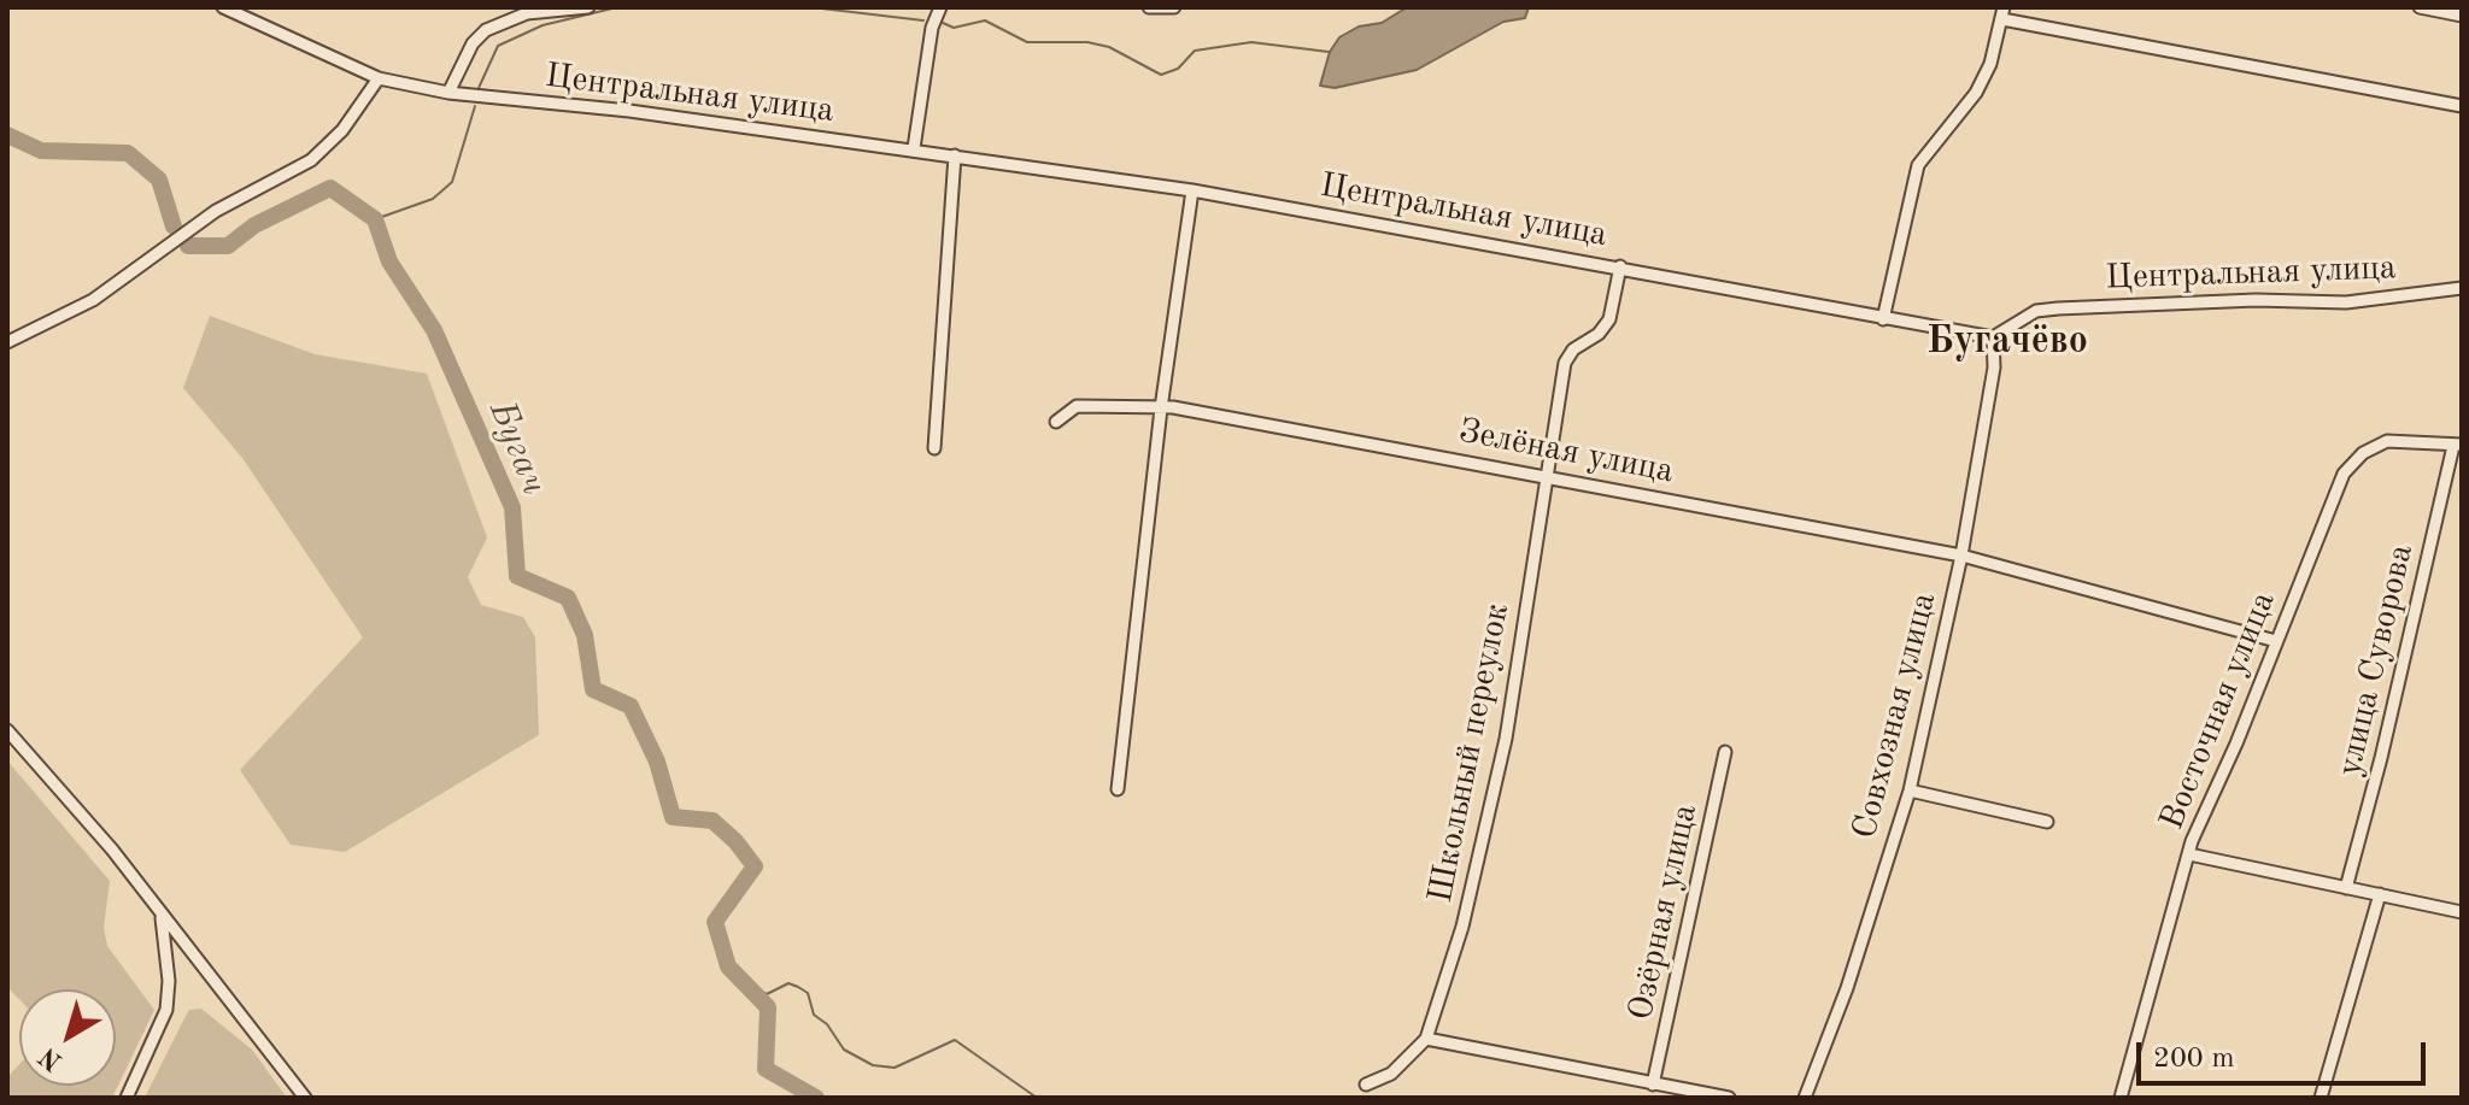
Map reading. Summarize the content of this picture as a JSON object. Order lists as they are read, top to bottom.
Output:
{
  "streets": {
    "street": [
      "Центральная улица",
      "Зелёная улица",
      "улица Суворова",
      "Восточная улица",
      "Совхозная улица",
      "Школьный переулок",
      "Озёрная улица"
    ]
  },
  "crossings": [
    ["Центральная улица", "Совхозная улица"],
    ["Центральная улица", "Школьный переулок"],
    ["Зелёная улица", "Восточная улица"],
    ["Зелёная улица", "Совхозная улица"],
    ["Зелёная улица", "Школьный переулок"],
    ["улица Суворова", "Восточная улица"]
  ],
  "districts": ["Бугачёво"],
  "water": ["Бугач"],
  "scale_bar": "200 m",
  "north": "bottom left"
}
